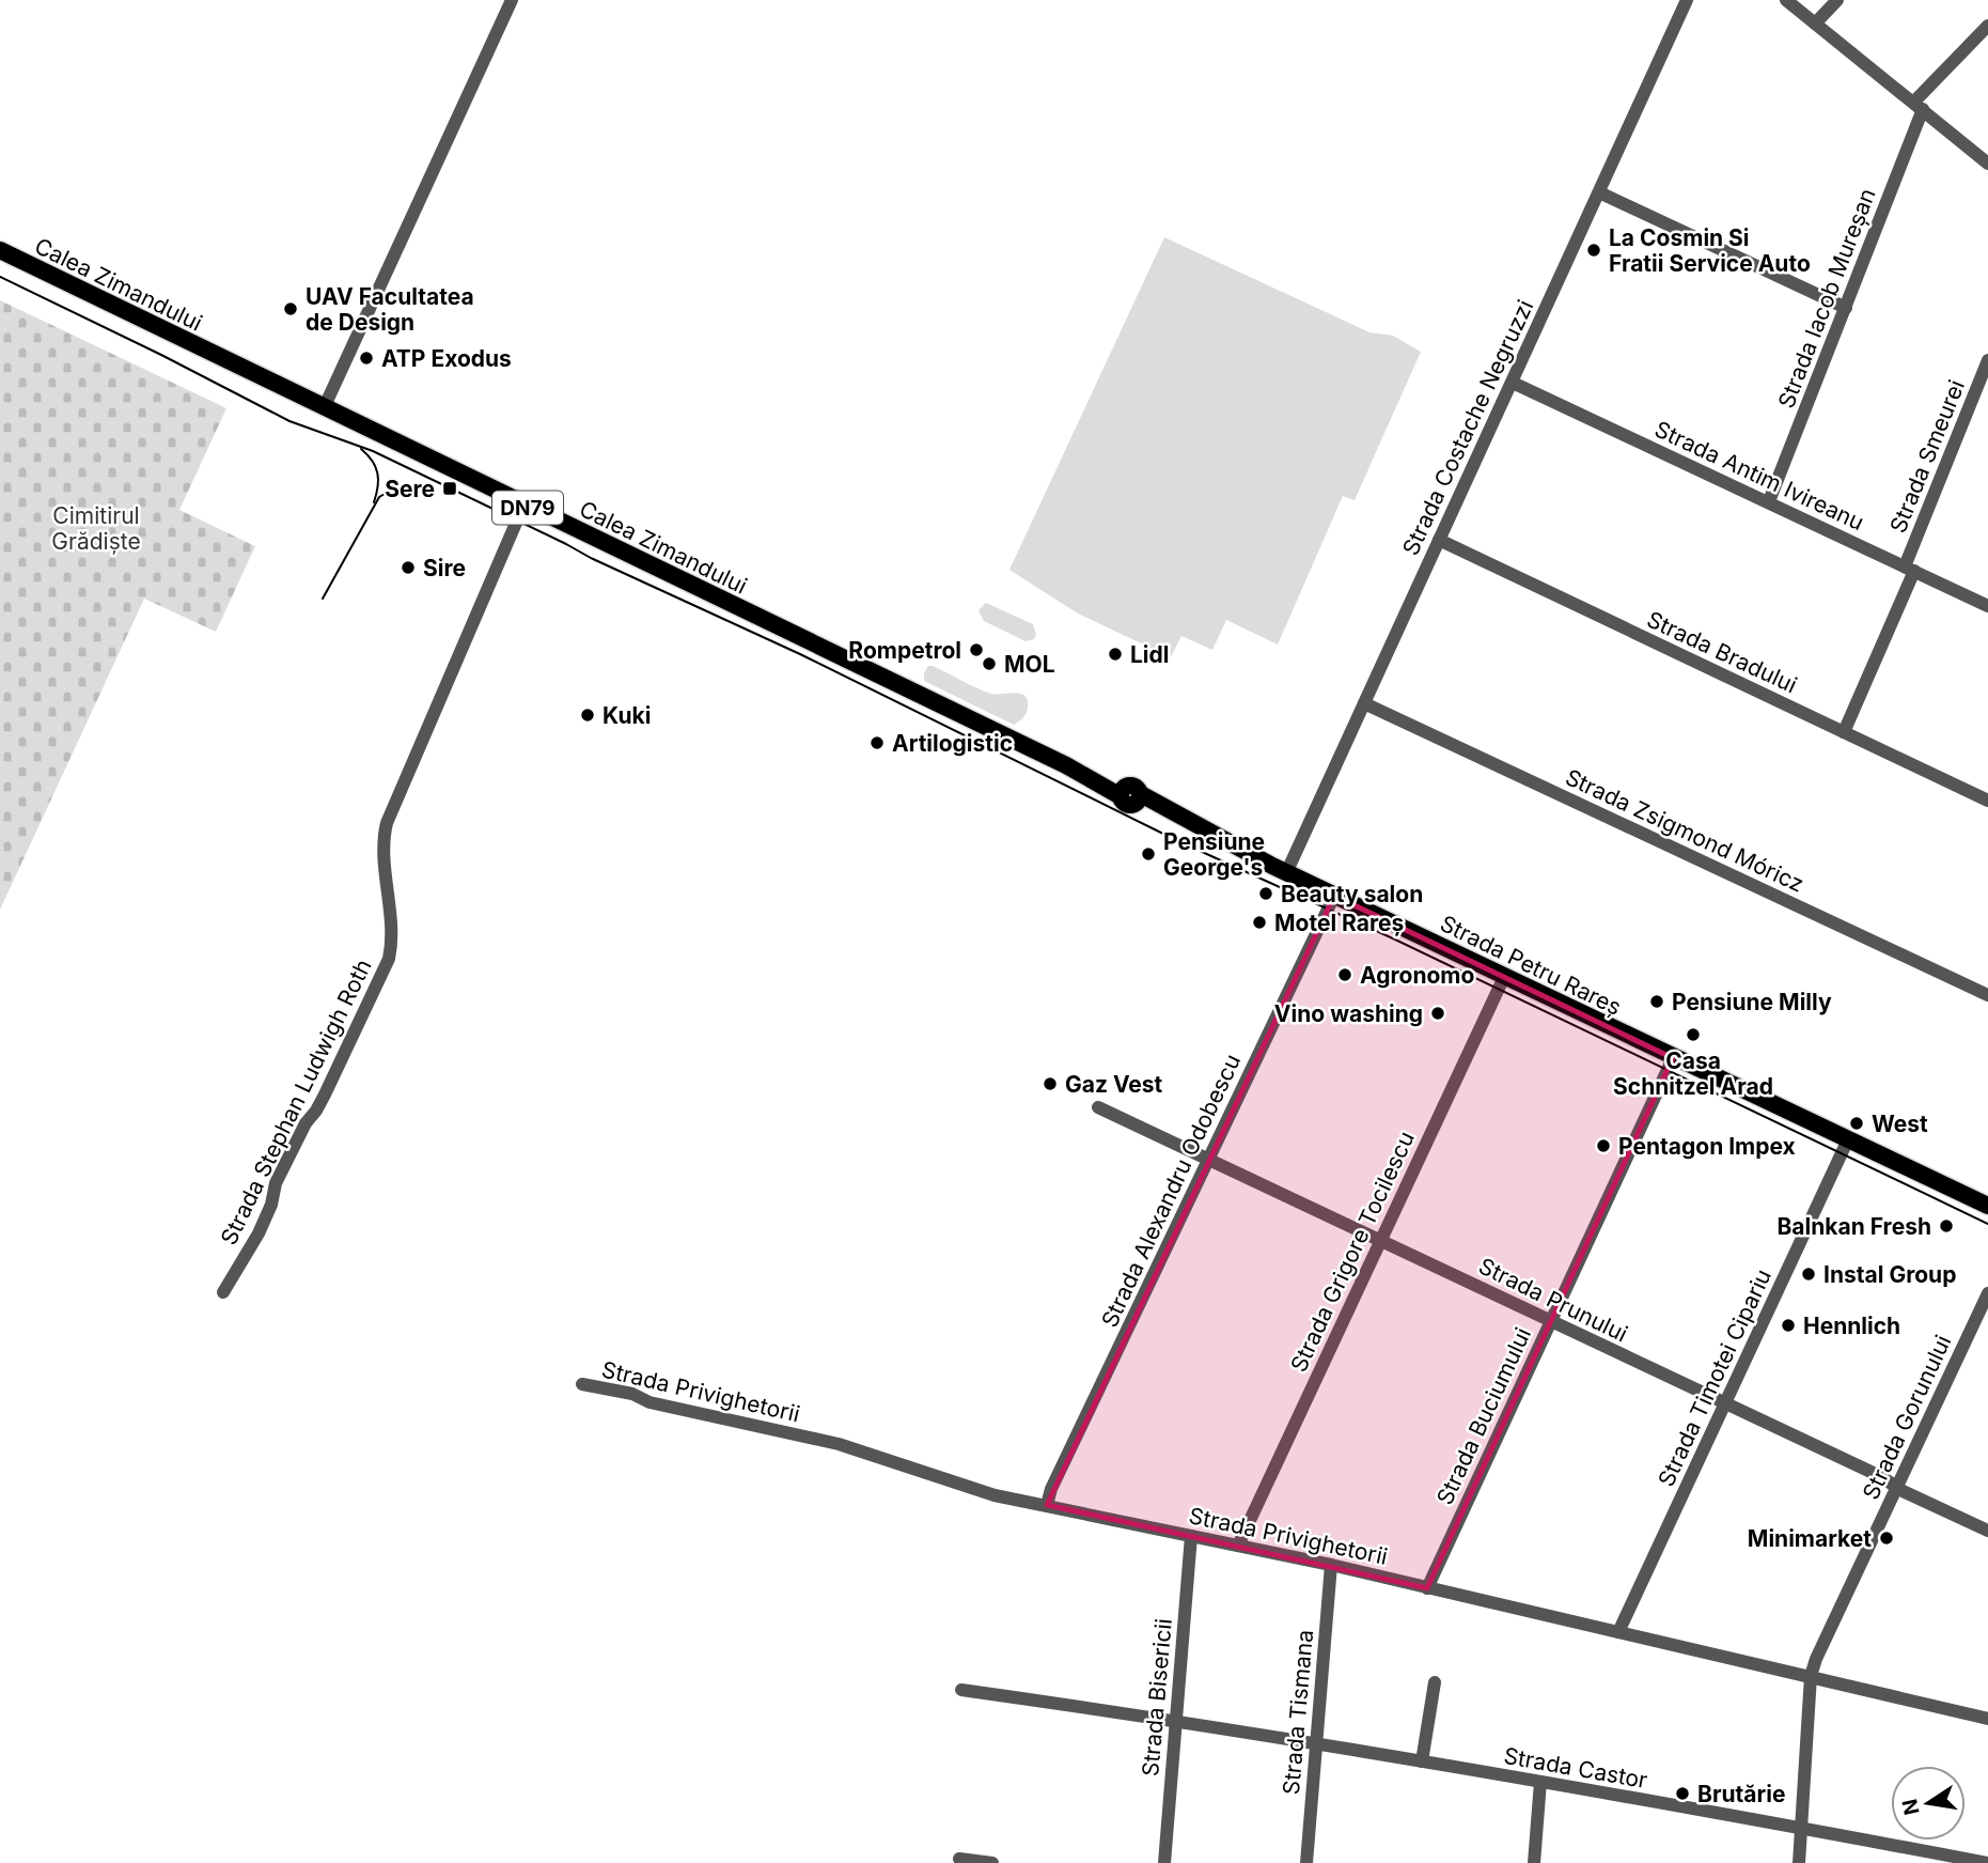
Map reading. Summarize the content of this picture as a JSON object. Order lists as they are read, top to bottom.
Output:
{
  "streets": {
    "main road": ["Calea Zimandului", "DN79", "Strada Petru Rareș"],
    "street": [
      "Strada Iacob Mureșan",
      "Strada Costache Negruzzi",
      "Strada Smeurei",
      "Strada Antim Ivireanu",
      "Strada Bradului",
      "Strada Zsigmond Móricz",
      "Strada Stephan Ludwigh Roth",
      "Strada Alexandru Odobescu",
      "Strada Grigore Tocilescu",
      "Strada Prunului",
      "Strada Timotei Cipariu",
      "Strada Privighetorii",
      "Strada Buciumului",
      "Strada Gorunului",
      "Strada Bisericii",
      "Strada Tismana",
      "Strada Castor"
    ]
  },
  "crossings": [
    ["Calea Zimandului", "Strada Petru Rareș"],
    ["Calea Zimandului", "Strada Stephan Ludwigh Roth"],
    ["Strada Iacob Mureșan", "Strada Antim Ivireanu"],
    ["Strada Costache Negruzzi", "Strada Antim Ivireanu"],
    ["Strada Costache Negruzzi", "Strada Bradului"],
    ["Strada Costache Negruzzi", "Strada Zsigmond Móricz"],
    ["Strada Costache Negruzzi", "Strada Petru Rareș"],
    ["Strada Smeurei", "Strada Antim Ivireanu"],
    ["Strada Smeurei", "Strada Bradului"],
    ["Strada Petru Rareș", "Strada Alexandru Odobescu"],
    ["Strada Petru Rareș", "Strada Grigore Tocilescu"],
    ["Strada Petru Rareș", "Strada Timotei Cipariu"],
    ["Strada Petru Rareș", "Strada Buciumului"],
    ["Strada Alexandru Odobescu", "Strada Prunului"],
    ["Strada Alexandru Odobescu", "Strada Privighetorii"],
    ["Strada Grigore Tocilescu", "Strada Prunului"],
    ["Strada Grigore Tocilescu", "Strada Privighetorii"],
    ["Strada Prunului", "Strada Timotei Cipariu"],
    ["Strada Prunului", "Strada Buciumului"],
    ["Strada Prunului", "Strada Gorunului"],
    ["Strada Timotei Cipariu", "Strada Privighetorii"],
    ["Strada Privighetorii", "Strada Buciumului"],
    ["Strada Privighetorii", "Strada Gorunului"],
    ["Strada Privighetorii", "Strada Bisericii"],
    ["Strada Privighetorii", "Strada Tismana"],
    ["Strada Gorunului", "Strada Castor"],
    ["Strada Bisericii", "Strada Castor"],
    ["Strada Tismana", "Strada Castor"]
  ],
  "parks": ["Cimitirul Grădiște"],
  "places": {
    "other": [
      "La Cosmin Si Fratii Service Auto",
      "UAV Facultatea de Design",
      "ATP Exodus",
      "Sire",
      "Rompetrol",
      "Lidl",
      "MOL",
      "Kuki",
      "Artilogistic",
      "Pensiune George's",
      "Beauty salon",
      "Motel Rareș",
      "Agronomo",
      "Pensiune Milly",
      "Vino washing",
      "Casa Schnitzel Arad",
      "Gaz Vest",
      "West",
      "Pentagon Impex",
      "Balnkan Fresh",
      "Instal Group",
      "Hennlich",
      "Minimarket",
      "Brutărie"
    ],
    "transit": ["Sere"]
  },
  "north": "left"
}
